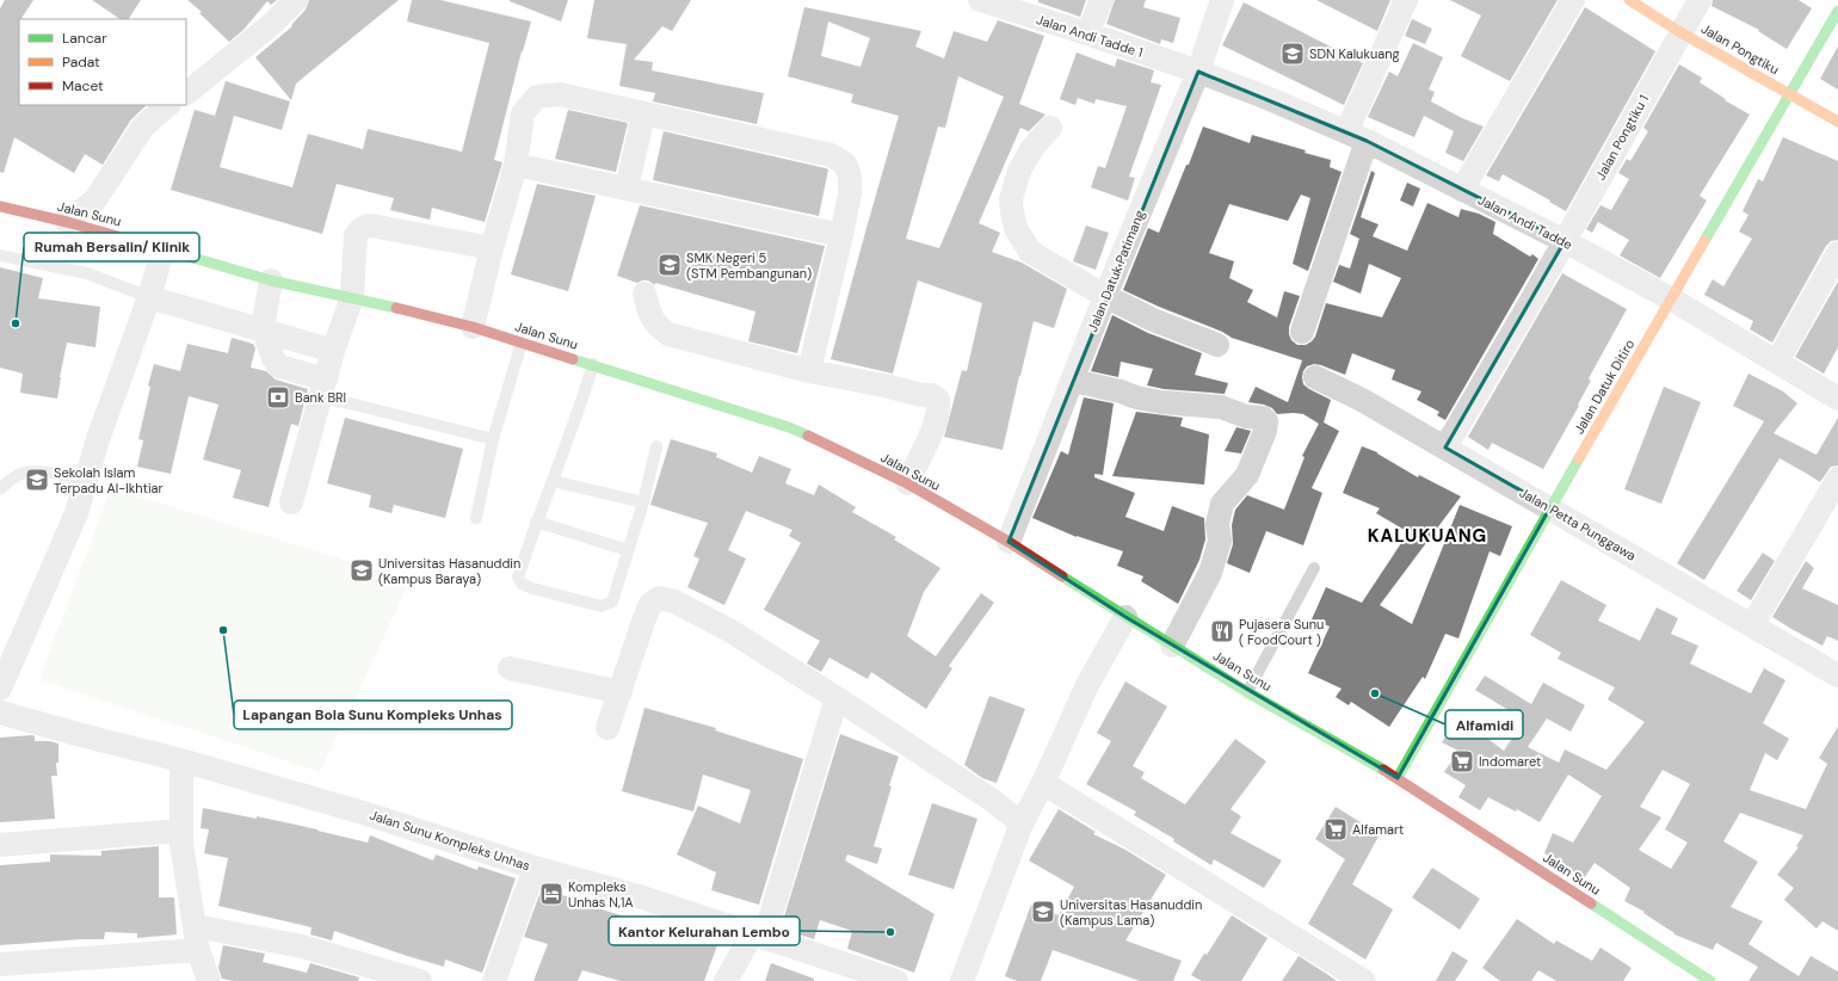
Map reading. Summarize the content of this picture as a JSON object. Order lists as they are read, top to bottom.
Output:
{
  "streets": {
    "main road": ["Jalan Pongtiku", "Jalan Sunu", "Jalan Datuk Ditiro"],
    "street": [
      "Jalan Andi Tadde 1",
      "Jalan Pongtiku 1",
      "Jalan Andi Tadde",
      "Jalan Datuk Patimang",
      "Jalan Petta Punggawa",
      "Jalan Sunu Kompleks Unhas"
    ]
  },
  "crossings": [
    ["Jalan Andi Tadde 1", "Jalan Andi Tadde"],
    ["Jalan Andi Tadde 1", "Jalan Datuk Patimang"],
    ["Jalan Pongtiku", "Jalan Pongtiku 1"],
    ["Jalan Pongtiku", "Jalan Datuk Ditiro"],
    ["Jalan Pongtiku 1", "Jalan Andi Tadde"],
    ["Jalan Pongtiku 1", "Jalan Petta Punggawa"],
    ["Jalan Sunu", "Jalan Datuk Patimang"],
    ["Jalan Sunu", "Jalan Datuk Ditiro"],
    ["Jalan Andi Tadde", "Jalan Datuk Patimang"],
    ["Jalan Andi Tadde", "Jalan Datuk Ditiro"],
    ["Jalan Datuk Ditiro", "Jalan Petta Punggawa"]
  ],
  "districts": ["KALUKUANG"],
  "places": {
    "school or university": [
      "SDN Kalukuang",
      "SMK Negeri 5 (STM Pembangunan)",
      "Sekolah Islam Terpadu Al-Ikhtiar",
      "Universitas Hasanuddin (Kampus Baraya)",
      "Universitas Hasanuddin (Kampus Lama)"
    ],
    "other": [
      "Rumah Bersalin/ Klinik",
      "Lapangan Bola Sunu Kompleks Unhas",
      "Alfamidi",
      "Kantor Kelurahan Lembo"
    ],
    "bank": ["Bank BRI"],
    "restaurant": ["Pujasera Sunu ( FoodCourt )"],
    "supermarket": ["Indomaret", "Alfamart"],
    "hotel": ["Kompleks Unhas N,1A"]
  },
  "legend": ["Lancar", "Padat", "Macet"]
}
